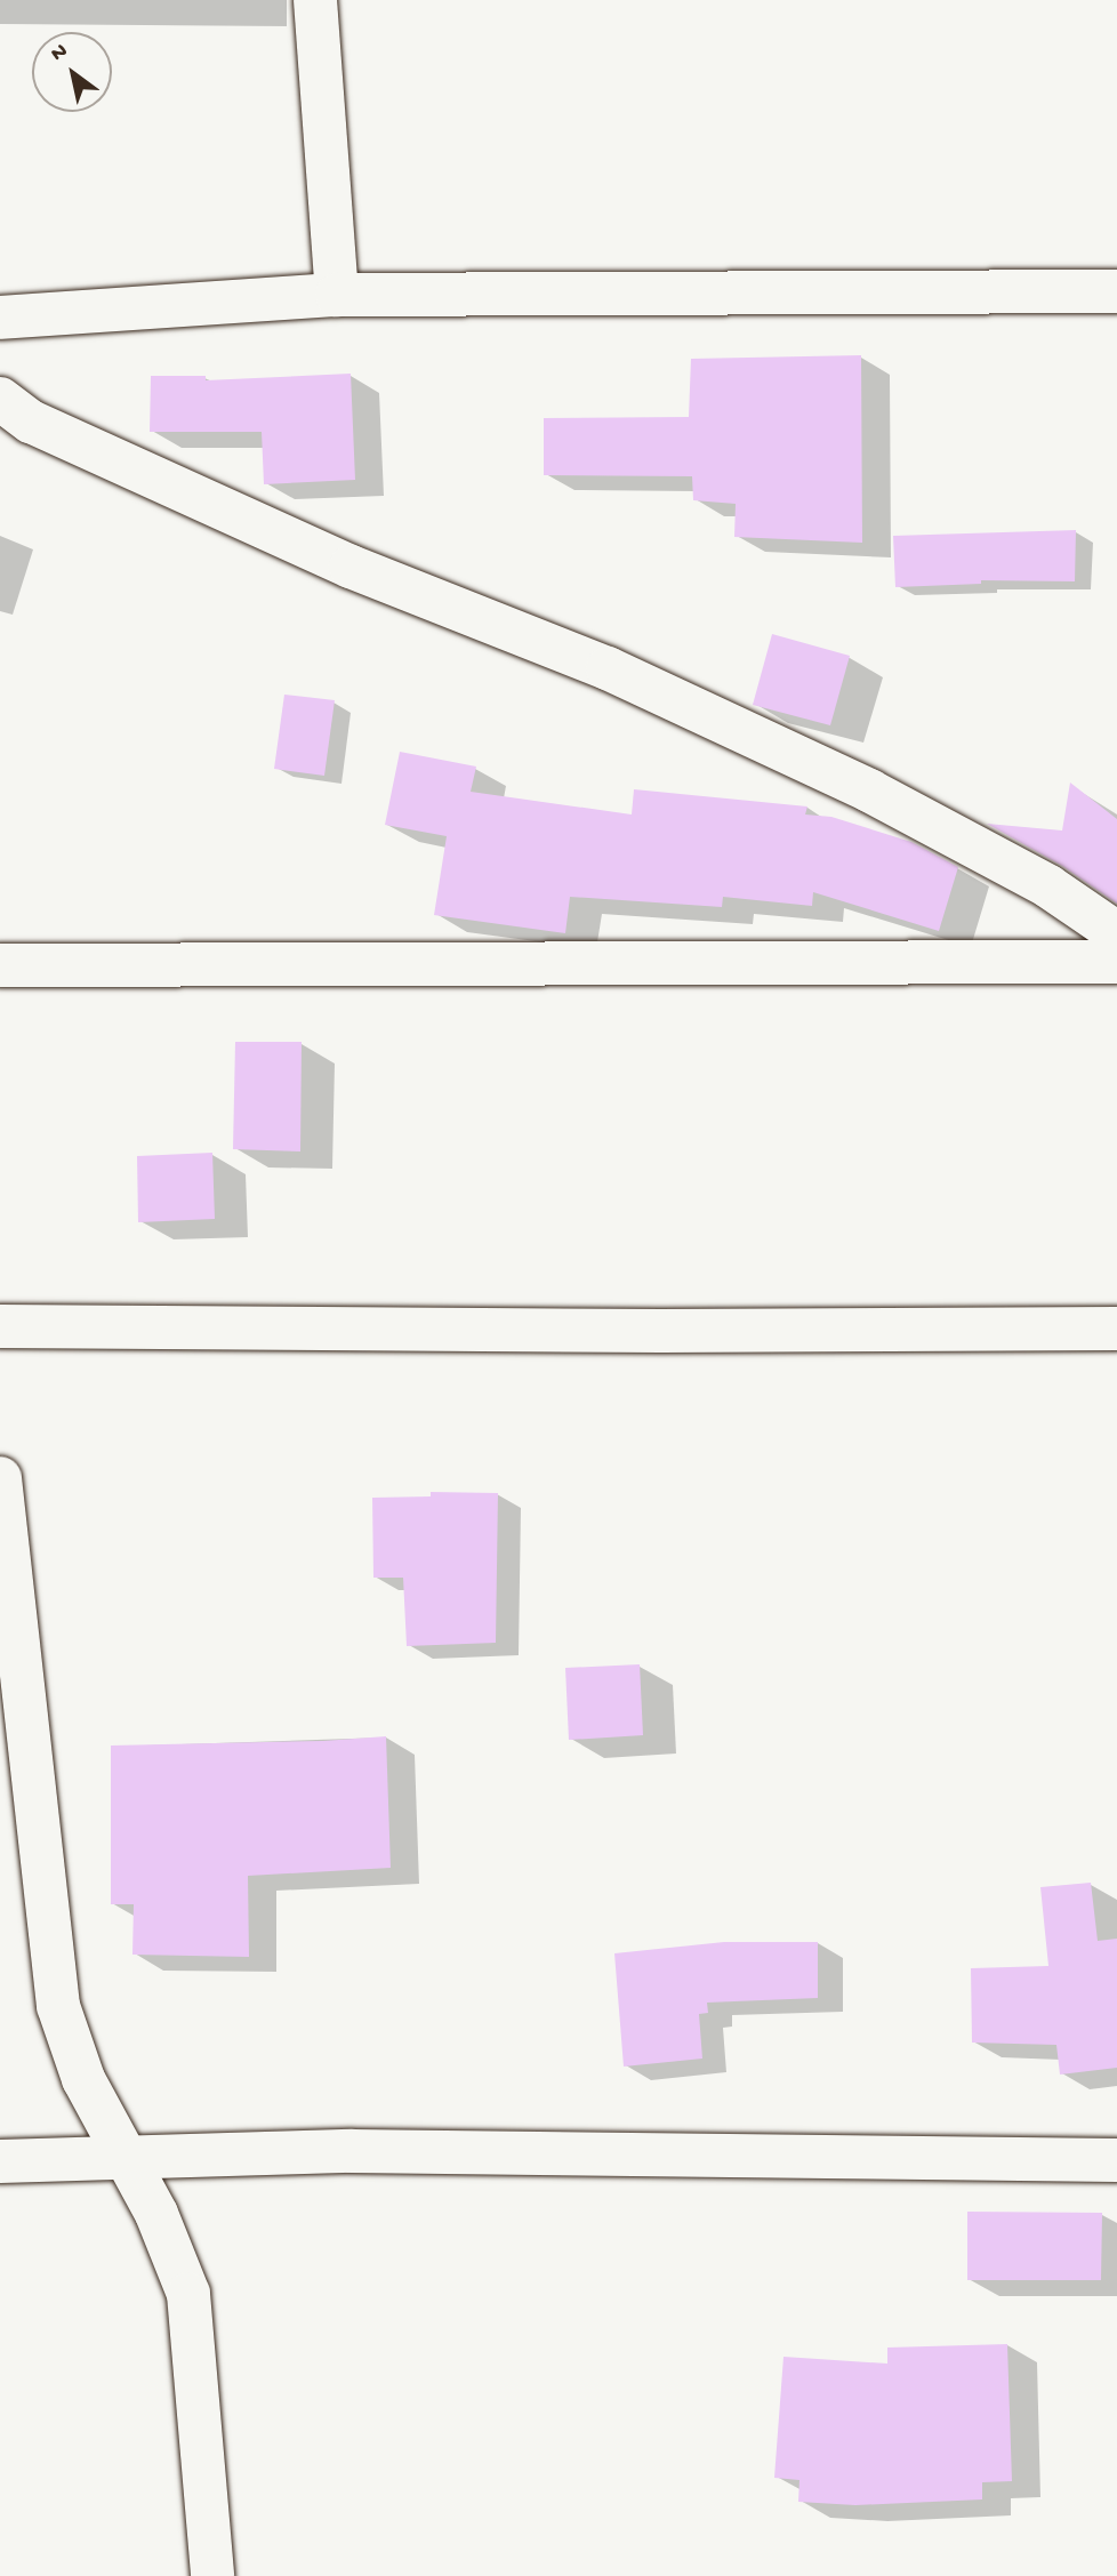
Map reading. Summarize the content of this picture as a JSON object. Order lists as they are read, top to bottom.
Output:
{
  "north": "top left"
}
